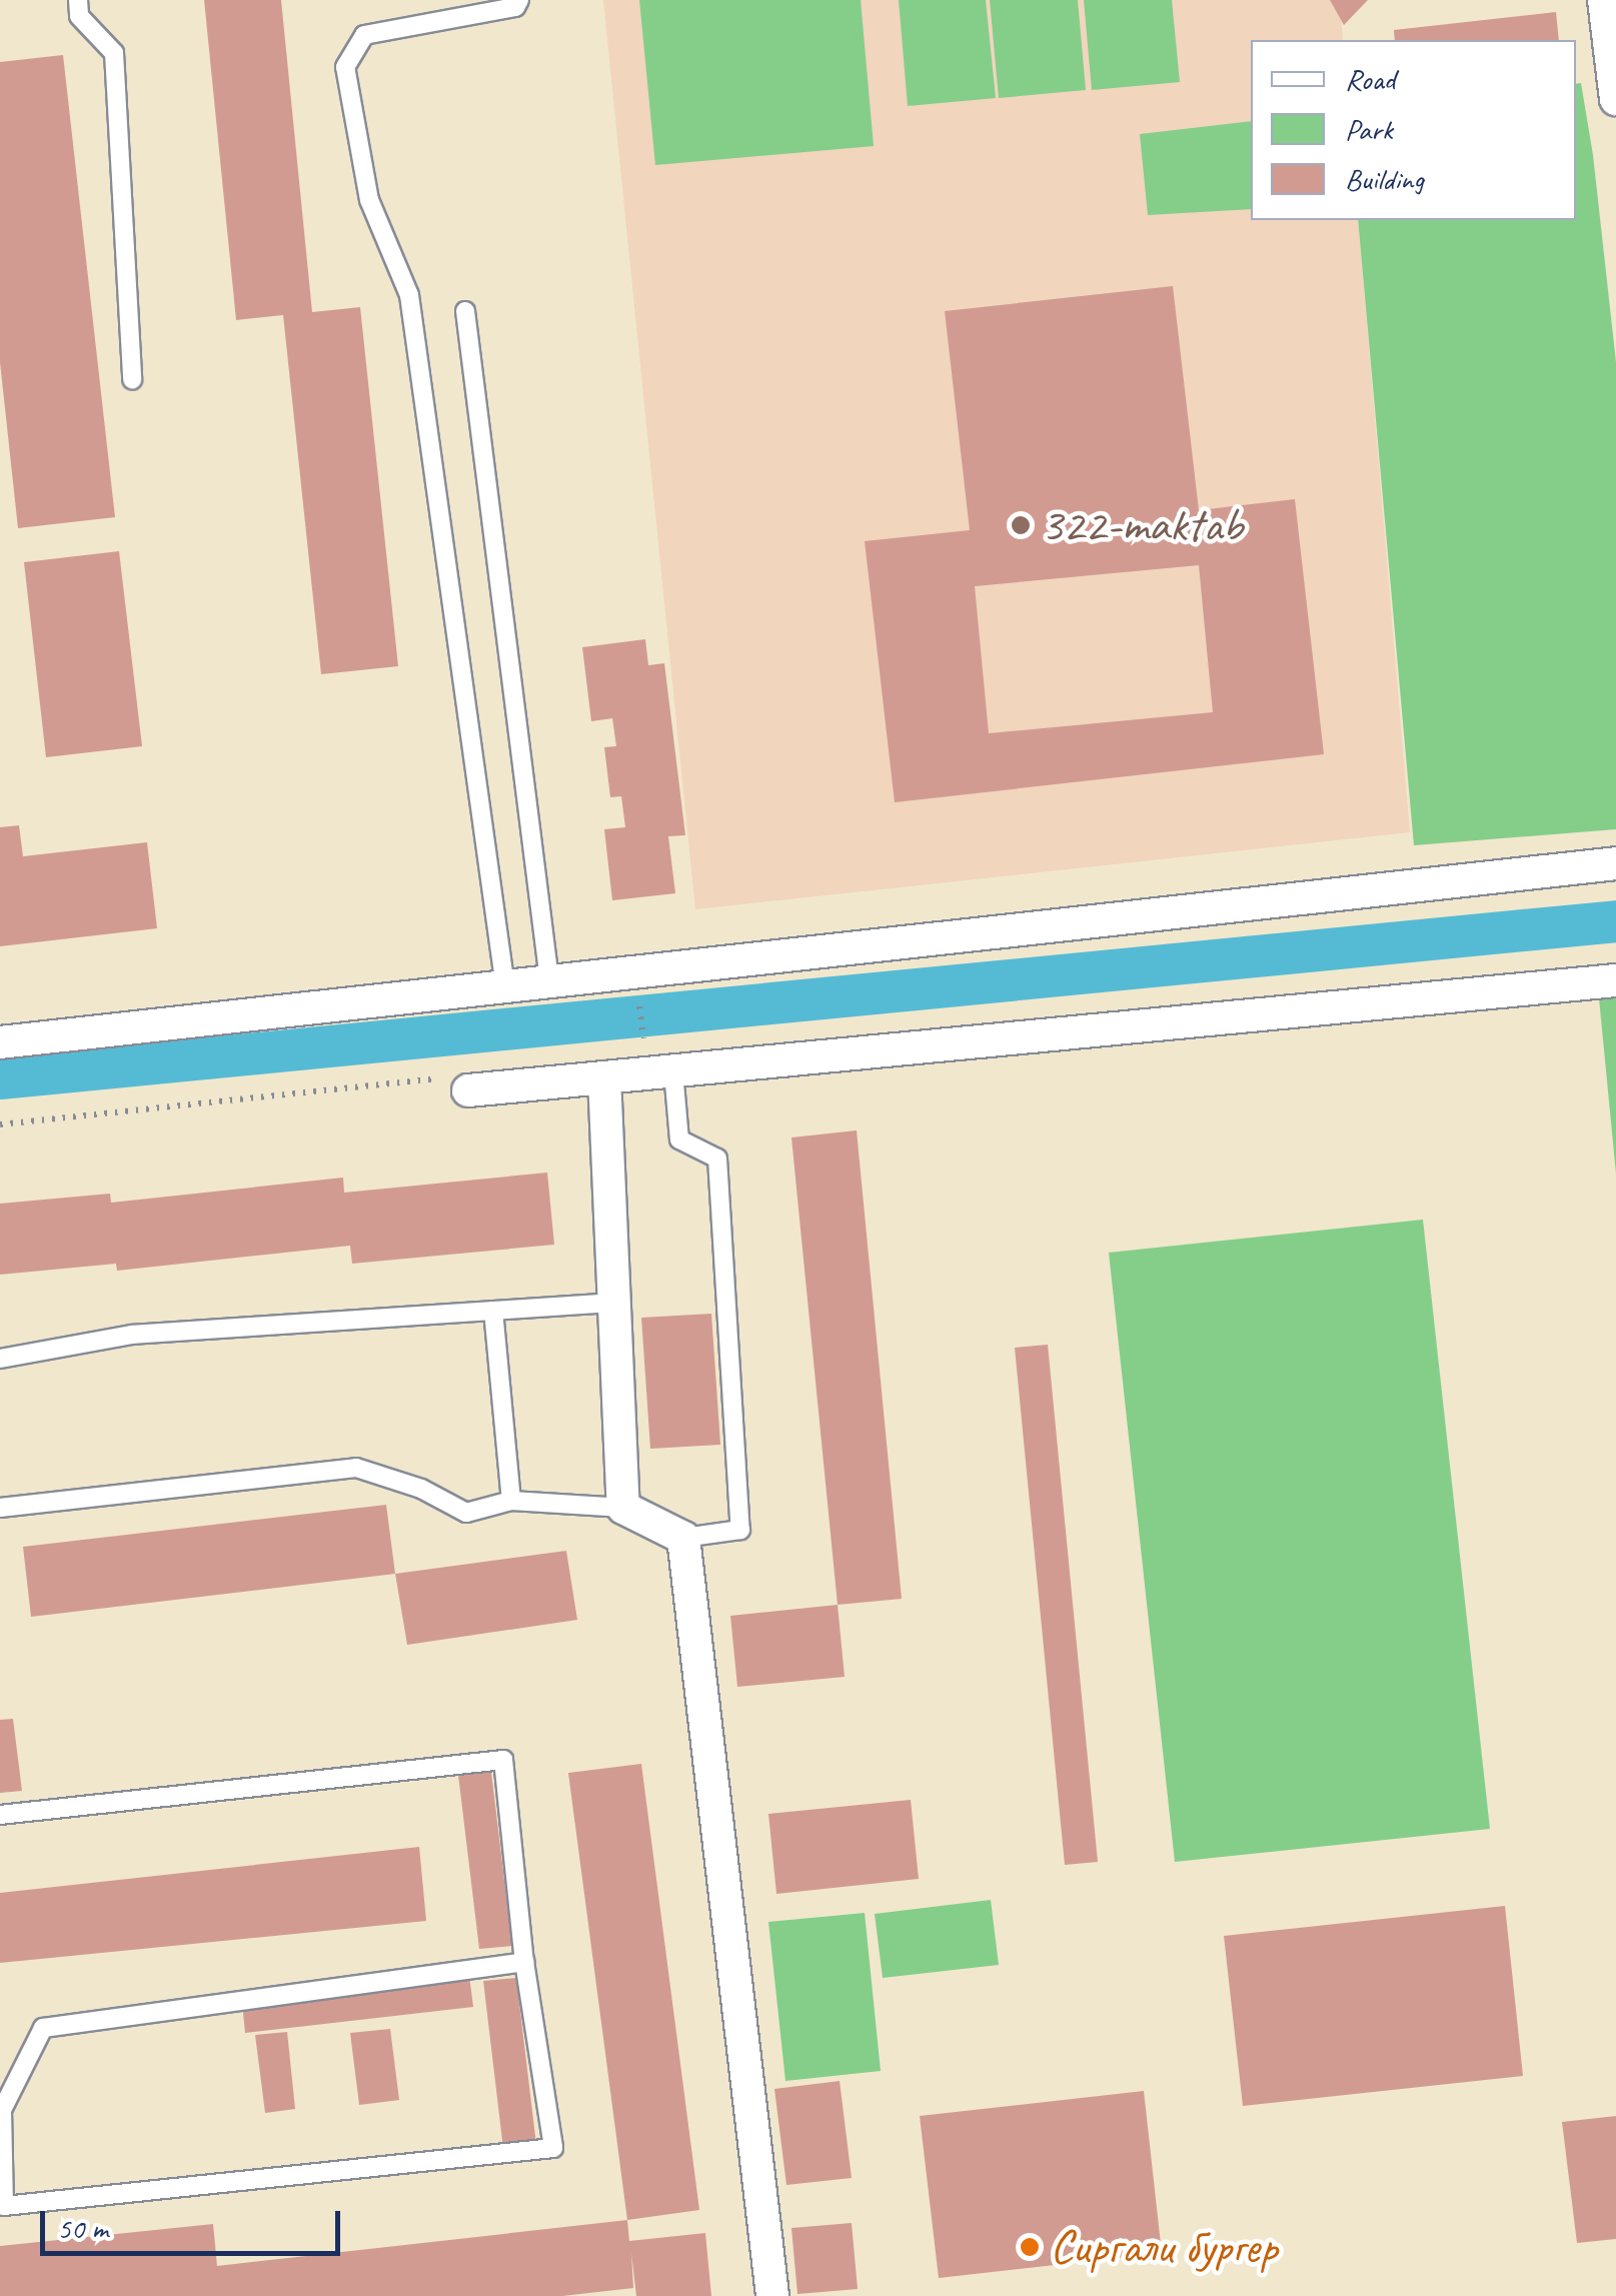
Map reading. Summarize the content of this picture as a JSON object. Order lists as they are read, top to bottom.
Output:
{
  "places": ["322-maktab", "Сиргали бургер"],
  "legend": ["Road", "Park", "Building"],
  "scale_bar": "50 m"
}
